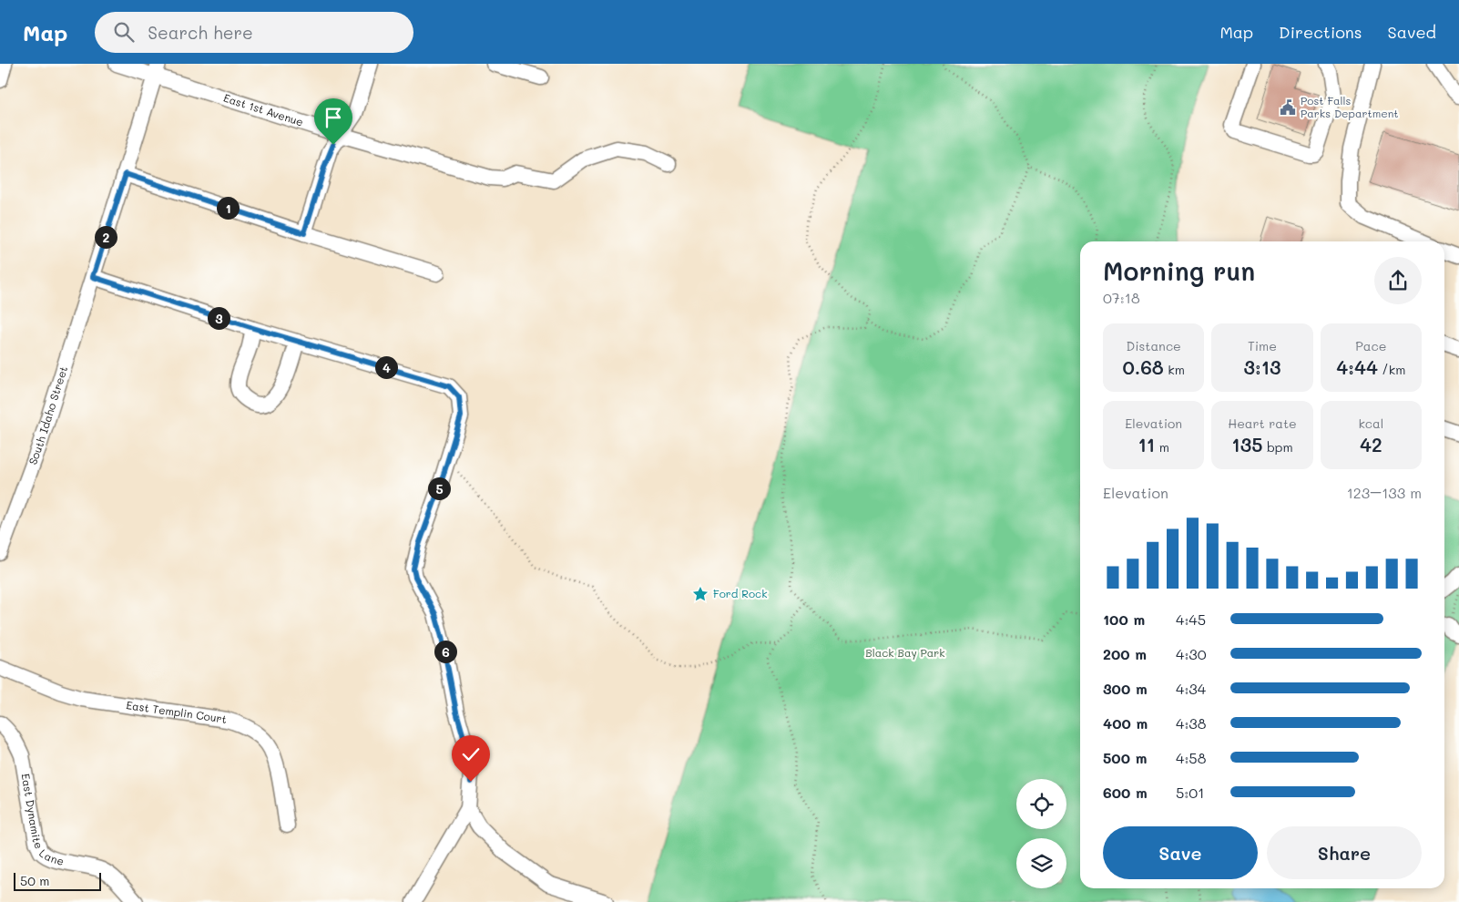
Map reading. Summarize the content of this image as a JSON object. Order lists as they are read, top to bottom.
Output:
{
  "streets": {
    "street": [
      "East 1st Avenue",
      "South Idaho Street",
      "East Templin Court",
      "East Dynamite Lane"
    ]
  },
  "crossings": [
    ["East 1st Avenue", "South Idaho Street"]
  ],
  "parks": ["Black Bay Park"],
  "places": {
    "public building": ["Post Falls Parks Department"],
    "place": ["Ford Rock"]
  },
  "scale_bar": "50 m",
  "page": {
    "header": "Map",
    "search": "Search here",
    "nav": ["Map", "Directions", "Saved"],
    "pins": [
      "1",
      "2",
      "3",
      "4",
      "5",
      "6"
    ],
    "heading": ["Morning run", "07:18"],
    "stats": [
      ["Distance", "0.68 km"],
      ["Time", "3:13"],
      ["Pace", "4:44 /km"],
      ["Elevation", "11 m"],
      ["Heart rate", "135 bpm"],
      ["kcal", "42"]
    ],
    "chart": ["Elevation", "123–133 m"],
    "list": [
      {
        "name": "100 m",
        "note": "4:45"
      },
      {
        "name": "200 m",
        "note": "4:30"
      },
      {
        "name": "300 m",
        "note": "4:34"
      },
      {
        "name": "400 m",
        "note": "4:38"
      },
      {
        "name": "500 m",
        "note": "4:58"
      },
      {
        "name": "600 m",
        "note": "5:01"
      }
    ],
    "buttons": ["Save", "Share"],
    "scale": "50 m"
  }
}
